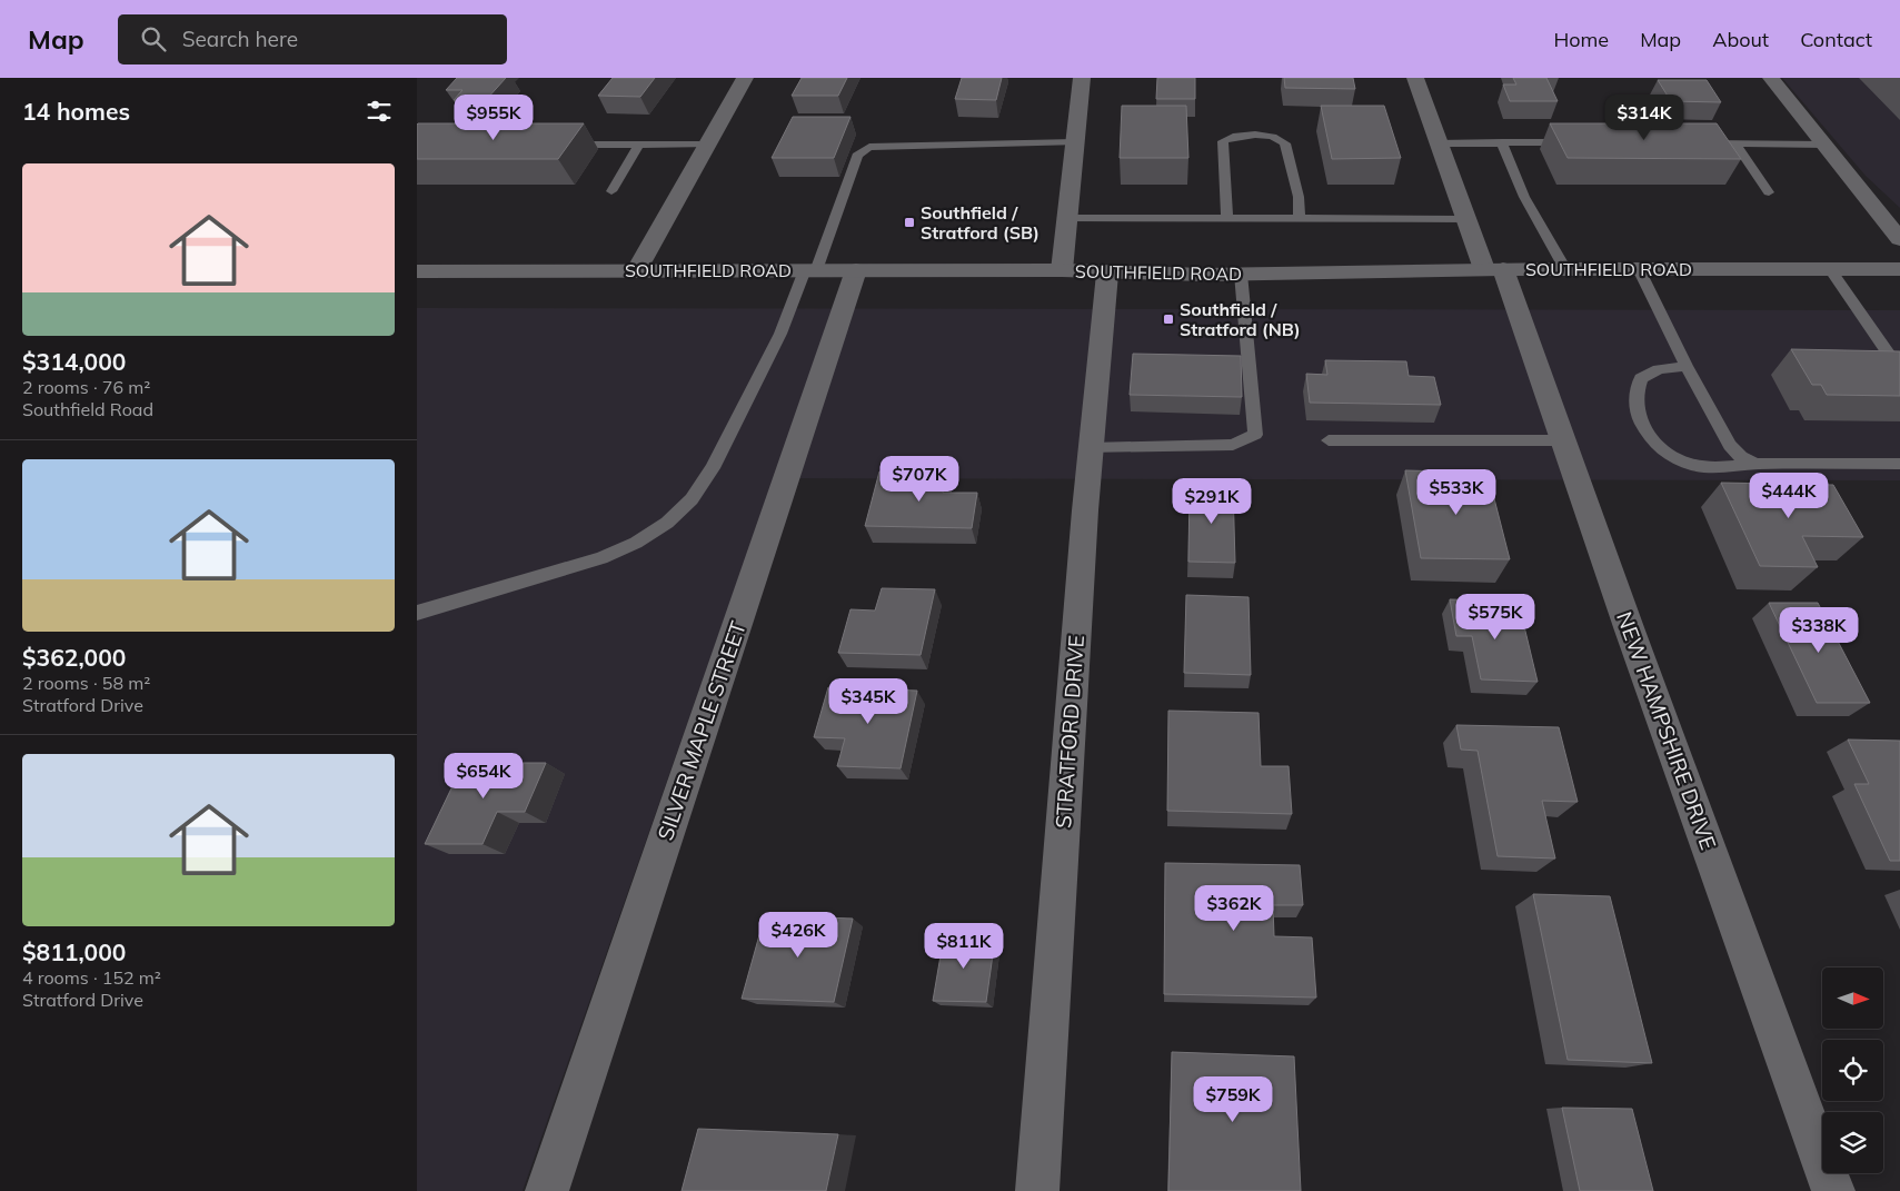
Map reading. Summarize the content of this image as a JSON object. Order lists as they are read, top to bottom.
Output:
{
  "streets": {
    "street": [
      "SOUTHFIELD ROAD",
      "SILVER MAPLE STREET",
      "NEW HAMPSHIRE DRIVE",
      "STRATFORD DRIVE"
    ]
  },
  "crossings": [
    ["SOUTHFIELD ROAD", "SILVER MAPLE STREET"],
    ["SOUTHFIELD ROAD", "NEW HAMPSHIRE DRIVE"],
    ["SOUTHFIELD ROAD", "STRATFORD DRIVE"]
  ],
  "places": {
    "transit": ["Southfield / Stratford (SB)", "Southfield / Stratford (NB)"]
  },
  "north": "right",
  "page": {
    "header": "Map",
    "search": "Search here",
    "nav": [
      "Home",
      "Map",
      "About",
      "Contact"
    ],
    "heading": "14 homes",
    "price": [
      "$955K",
      "$314K",
      "$707K",
      "$533K",
      "$444K",
      "$291K",
      "$575K",
      "$338K",
      "$345K",
      "$654K",
      "$362K",
      "$426K",
      "$811K",
      "$759K"
    ],
    "list": [
      {
        "name": "$314,000",
        "note": "2 rooms · 76 m² · Southfield Road"
      },
      {
        "name": "$362,000",
        "note": "2 rooms · 58 m² · Stratford Drive"
      },
      {
        "name": "$811,000",
        "note": "4 rooms · 152 m² · Stratford Drive"
      }
    ]
  }
}
